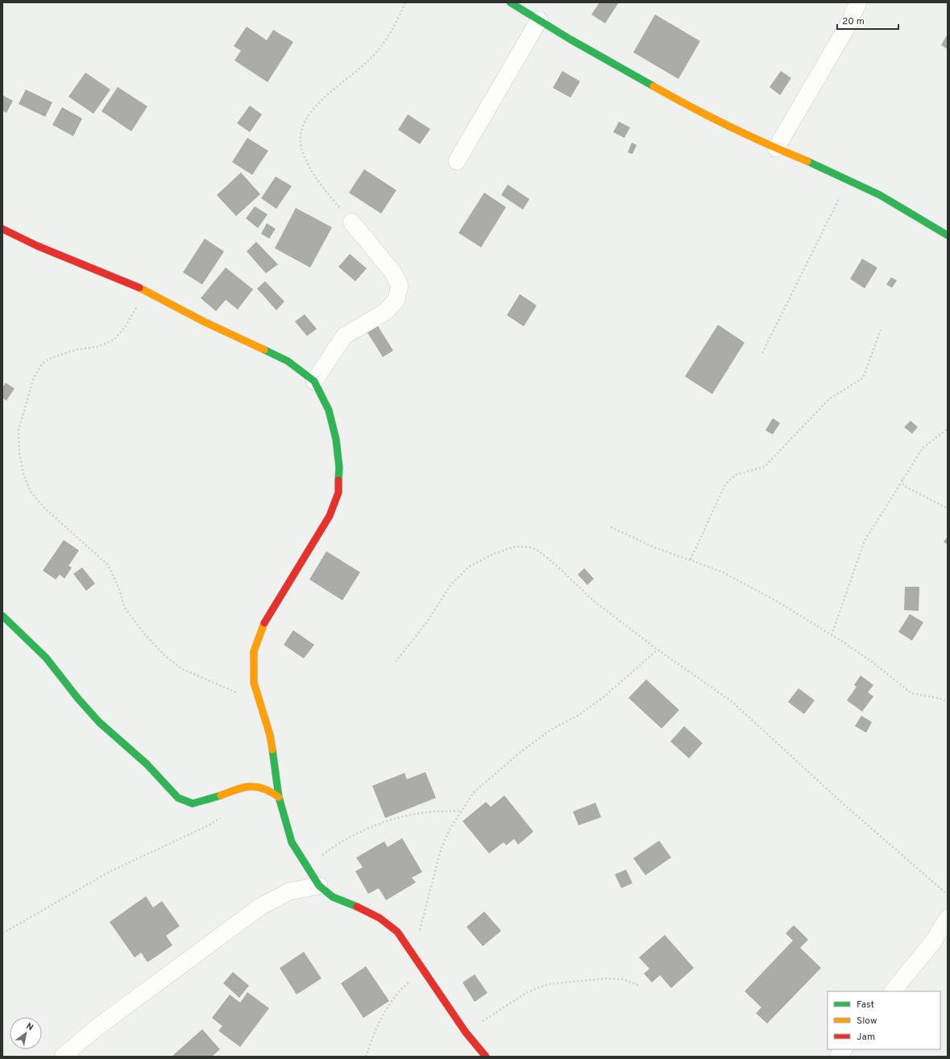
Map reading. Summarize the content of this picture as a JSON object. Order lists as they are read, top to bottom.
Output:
{
  "legend": ["Fast", "Slow", "Jam"],
  "scale_bar": "20 m",
  "north": "top right"
}
